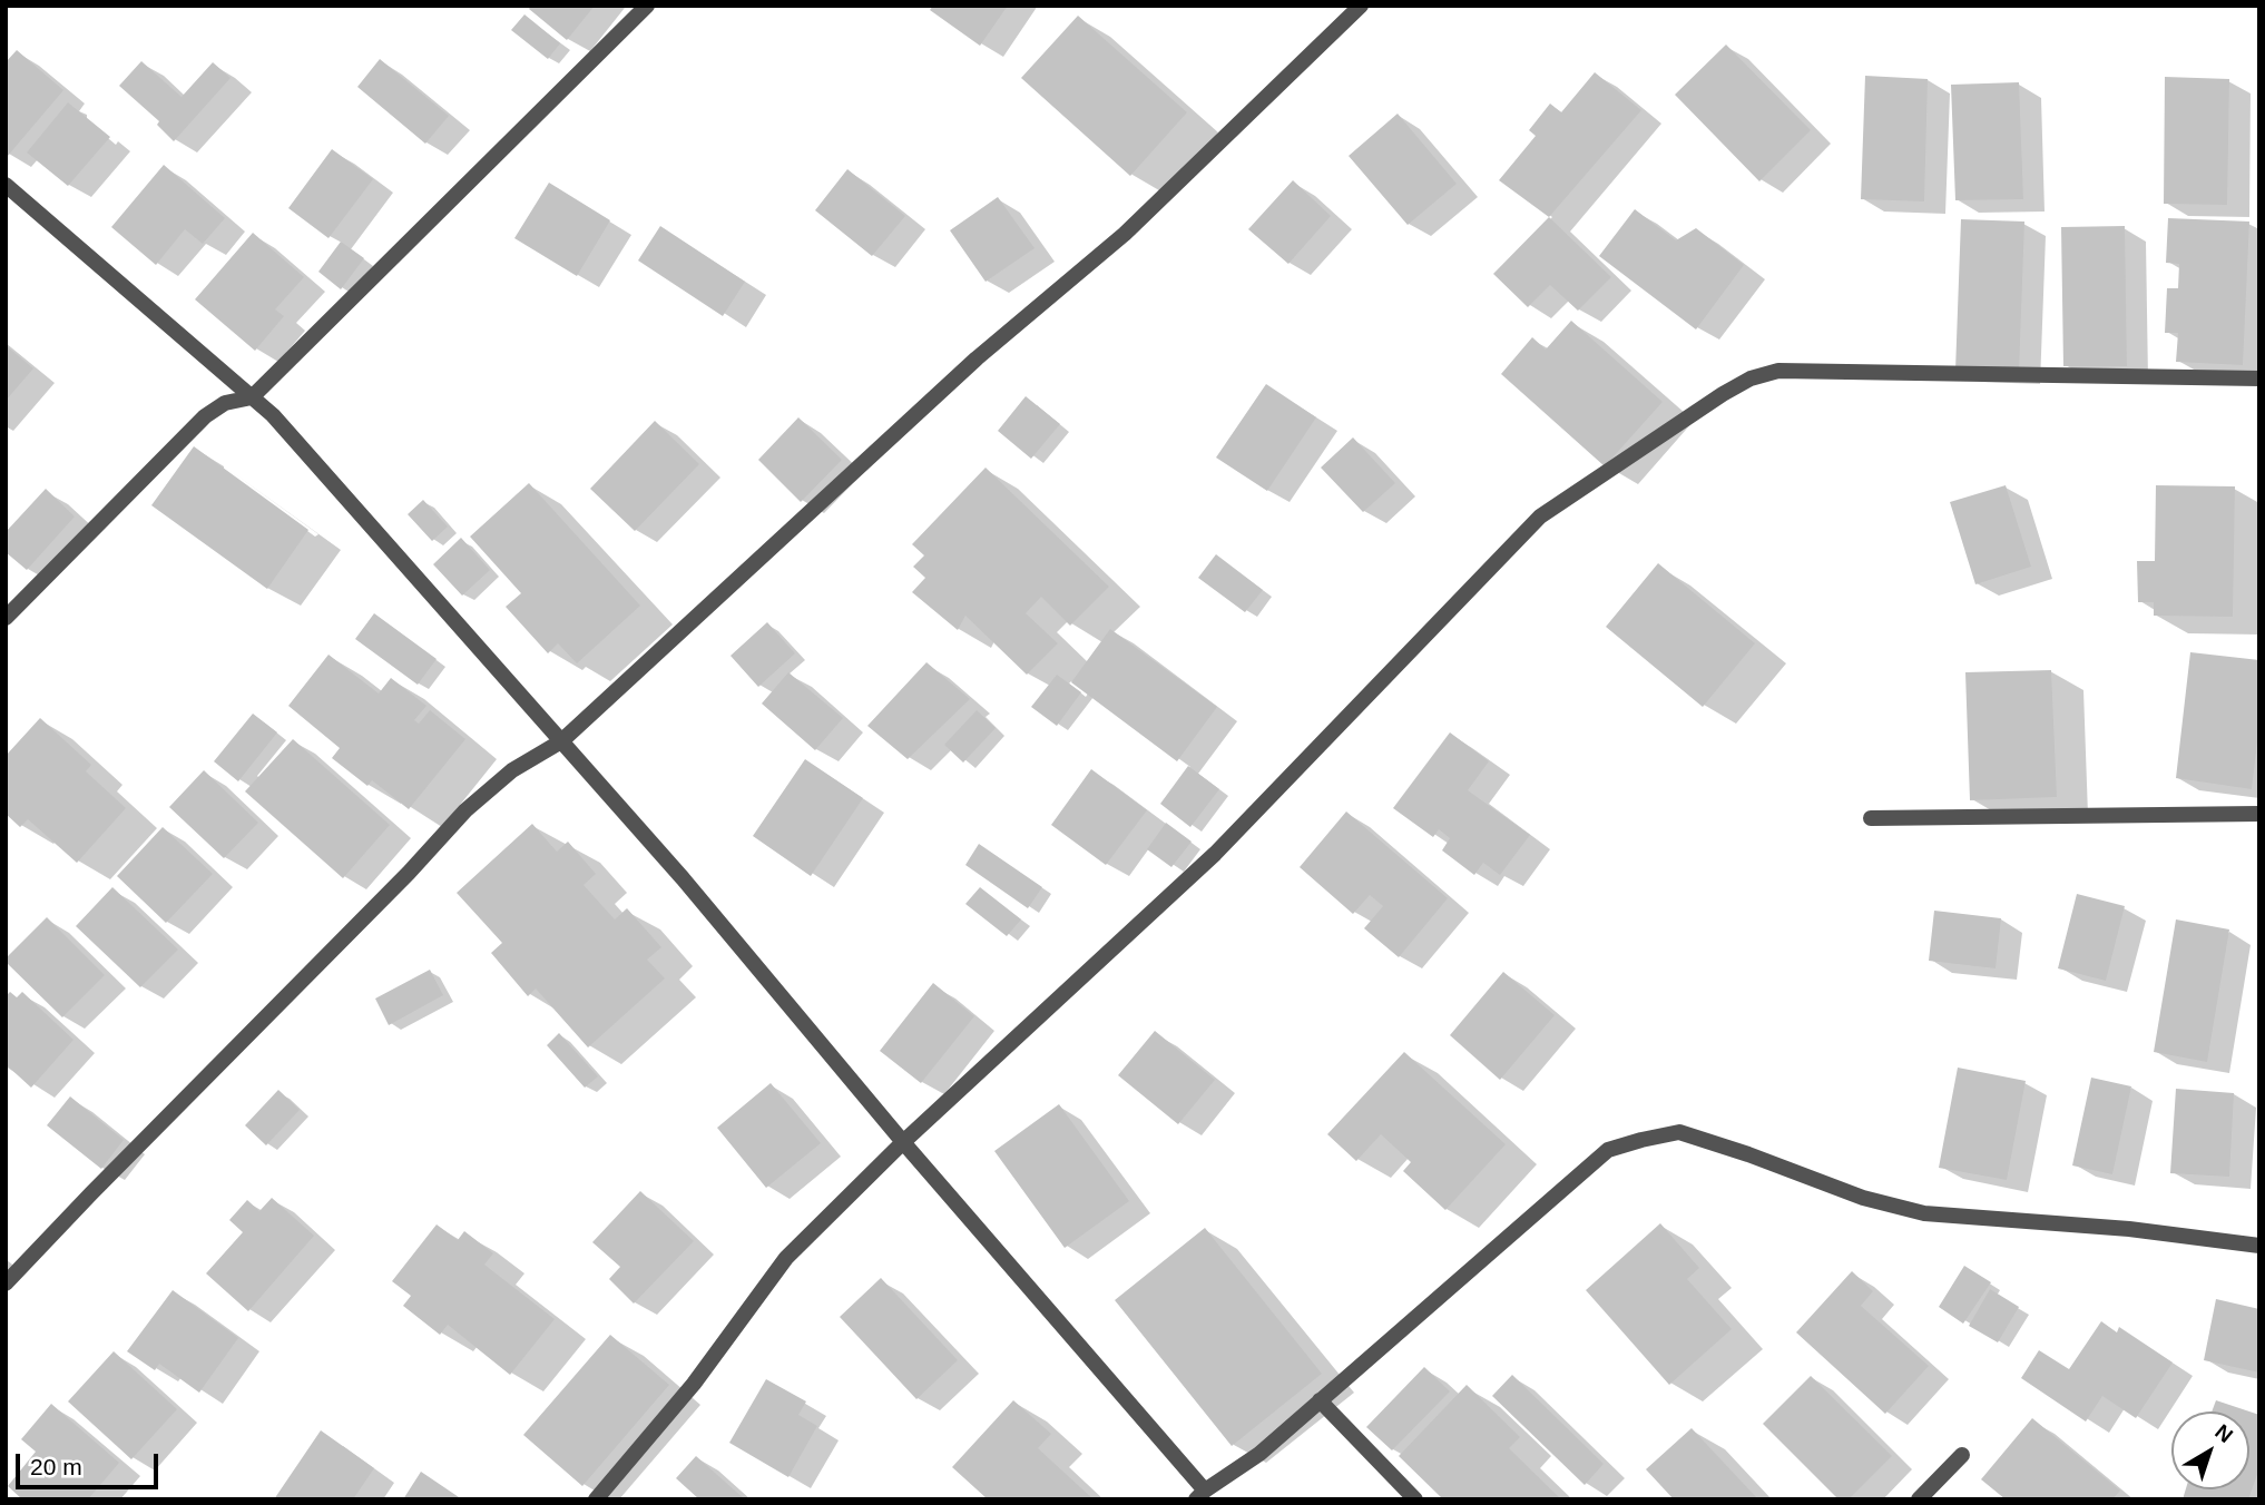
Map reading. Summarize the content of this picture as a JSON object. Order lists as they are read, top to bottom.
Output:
{
  "scale_bar": "20 m",
  "north": "top right"
}
